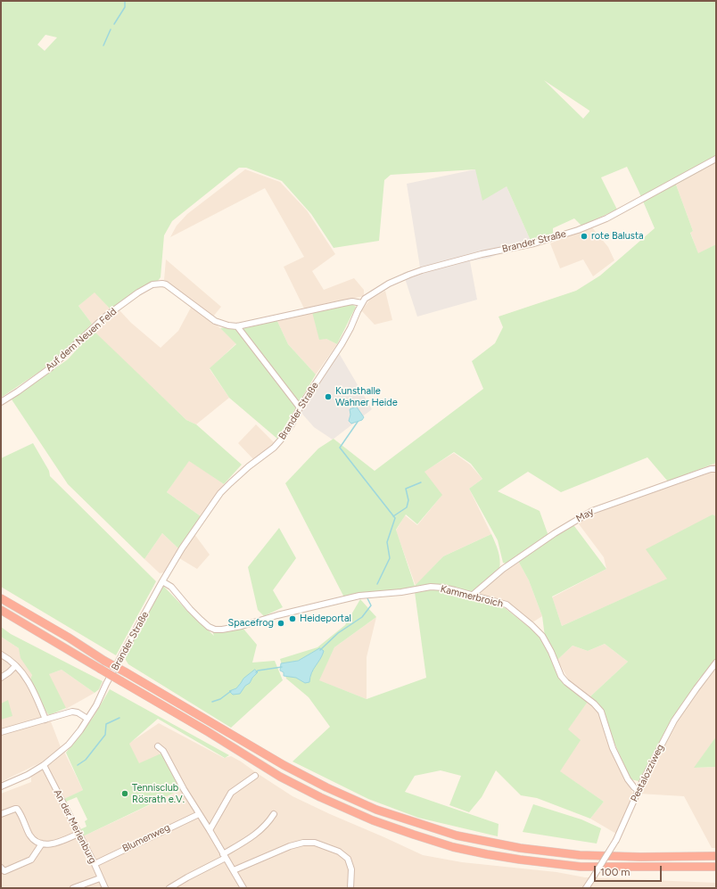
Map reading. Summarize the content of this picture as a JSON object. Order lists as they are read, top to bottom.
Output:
{
  "streets": {
    "street": [
      "Brander Straße",
      "Auf dem Neuen Feld",
      "May",
      "Kammerbroich",
      "Pestalozziweg",
      "An der Merlenburg",
      "Blumenweg"
    ]
  },
  "crossings": [
    ["Brander Straße", "Auf dem Neuen Feld"],
    ["Brander Straße", "Kammerbroich"],
    ["Brander Straße", "An der Merlenburg"],
    ["May", "Kammerbroich"],
    ["Kammerbroich", "Pestalozziweg"],
    ["An der Merlenburg", "Blumenweg"]
  ],
  "places": [
    "rote Balusta",
    "Kunsthalle Wahner Heide",
    "Heideportal",
    "Spacefrog",
    "Tennisclub Rösrath e.V."
  ],
  "scale_bar": "100 m"
}
